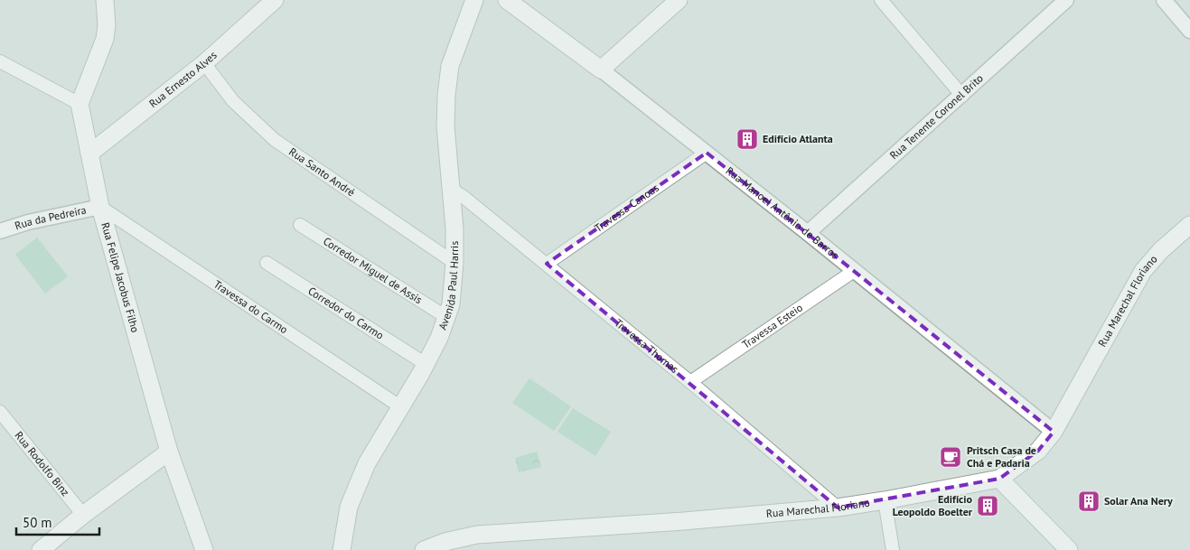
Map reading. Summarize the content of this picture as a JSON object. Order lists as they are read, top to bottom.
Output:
{
  "streets": {
    "main road": [
      "Rua Ernesto Alves",
      "Rua Manoel Antônio de Barros",
      "Rua Felipe Jacobus Filho",
      "Avenida Paul Harris",
      "Rua Marechal Floriano"
    ],
    "street": [
      "Rua Tenente Coronel Brito",
      "Rua Santo André",
      "Travessa Canoas",
      "Rua da Pedreira",
      "Corredor Miguel de Assis",
      "Travessa do Carmo",
      "Corredor do Carmo",
      "Travessa Esteio",
      "Travessa Thomas",
      "Rua Rodolfo Binz"
    ]
  },
  "crossings": [
    ["Rua Ernesto Alves", "Rua Santo André"],
    ["Rua Ernesto Alves", "Rua Felipe Jacobus Filho"],
    ["Rua Tenente Coronel Brito", "Rua Manoel Antônio de Barros"],
    ["Rua Santo André", "Avenida Paul Harris"],
    ["Travessa Canoas", "Rua Manoel Antônio de Barros"],
    ["Travessa Canoas", "Travessa Thomas"],
    ["Rua Manoel Antônio de Barros", "Rua Marechal Floriano"],
    ["Rua Manoel Antônio de Barros", "Travessa Esteio"],
    ["Rua da Pedreira", "Rua Felipe Jacobus Filho"],
    ["Rua da Pedreira", "Travessa do Carmo"],
    ["Corredor Miguel de Assis", "Avenida Paul Harris"],
    ["Rua Felipe Jacobus Filho", "Travessa do Carmo"],
    ["Avenida Paul Harris", "Travessa do Carmo"],
    ["Avenida Paul Harris", "Corredor do Carmo"],
    ["Avenida Paul Harris", "Travessa Thomas"],
    ["Rua Marechal Floriano", "Travessa Thomas"],
    ["Travessa Esteio", "Travessa Thomas"]
  ],
  "places": {
    "building": ["Edifício Atlanta", "Solar Ana Nery", "Edifício Leopoldo Boelter"],
    "cafe": ["Pritsch Casa de Chá e Padaria"]
  },
  "scale_bar": "50 m"
}
